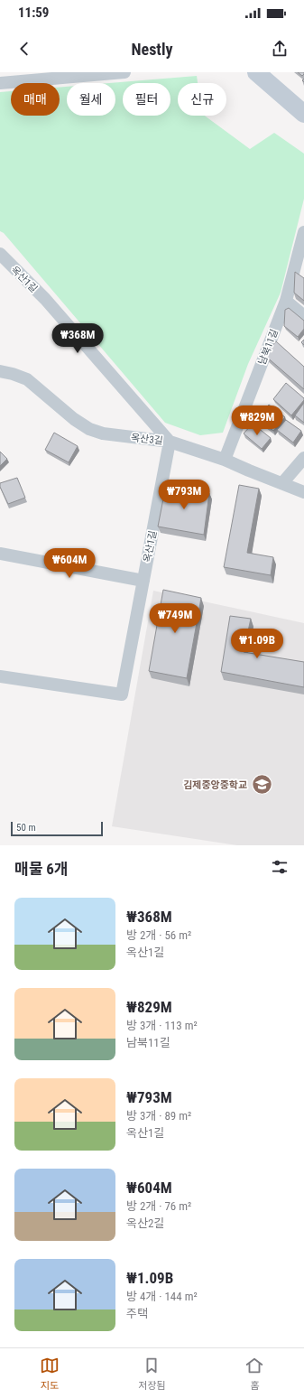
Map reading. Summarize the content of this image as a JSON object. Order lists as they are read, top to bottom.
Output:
{
  "streets": {
    "street": ["옥산1길", "남북11길", "옥산3길"]
  },
  "crossings": [
    ["옥산1길", "옥산3길"],
    ["남북11길", "옥산3길"]
  ],
  "places": {
    "school or university": ["김제중앙중학교"]
  },
  "scale_bar": "50 m",
  "page": {
    "status": "11:59",
    "header": "Nestly",
    "chip": [
      "매매",
      "월세",
      "필터",
      "신규"
    ],
    "price": [
      "₩368M",
      "₩829M",
      "₩793M",
      "₩604M",
      "₩749M",
      "₩1.09B"
    ],
    "scale": "50 m",
    "heading": "매물 6개",
    "list": [
      {
        "name": "₩368M",
        "note": "방 2개 · 56 m² · 옥산1길"
      },
      {
        "name": "₩829M",
        "note": "방 3개 · 113 m² · 남북11길"
      },
      {
        "name": "₩793M",
        "note": "방 3개 · 89 m² · 옥산1길"
      },
      {
        "name": "₩604M",
        "note": "방 2개 · 76 m² · 옥산2길"
      },
      {
        "name": "₩1.09B",
        "note": "방 4개 · 144 m² · 주택"
      }
    ],
    "tabs": ["지도", "저장됨", "홈"]
  }
}
